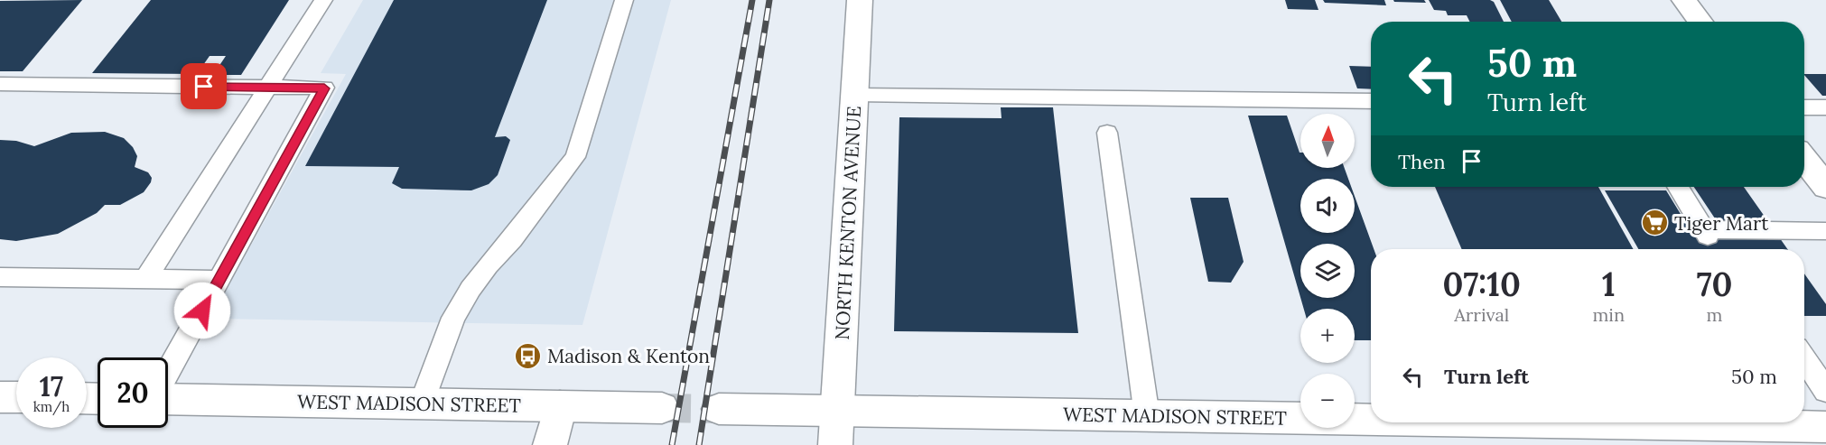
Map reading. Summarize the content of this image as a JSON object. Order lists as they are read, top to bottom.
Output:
{
  "streets": {
    "main road": ["NORTH KENTON AVENUE", "WEST MADISON STREET"]
  },
  "crossings": [
    ["NORTH KENTON AVENUE", "WEST MADISON STREET"]
  ],
  "places": {
    "supermarket": ["Tiger Mart"],
    "bus stop": ["Madison & Kenton"]
  },
  "north": "top",
  "page": {
    "turn": ["50 m", "Turn left"],
    "map_buttons": ["+", "−"],
    "then": "Then",
    "eta": [
      "07:10",
      "Arrival",
      "1",
      "min",
      "70",
      "m"
    ],
    "list": [
      {
        "name": "Turn left",
        "value": "50 m"
      }
    ],
    "speed": "17 km/h",
    "limit": "20"
  }
}
